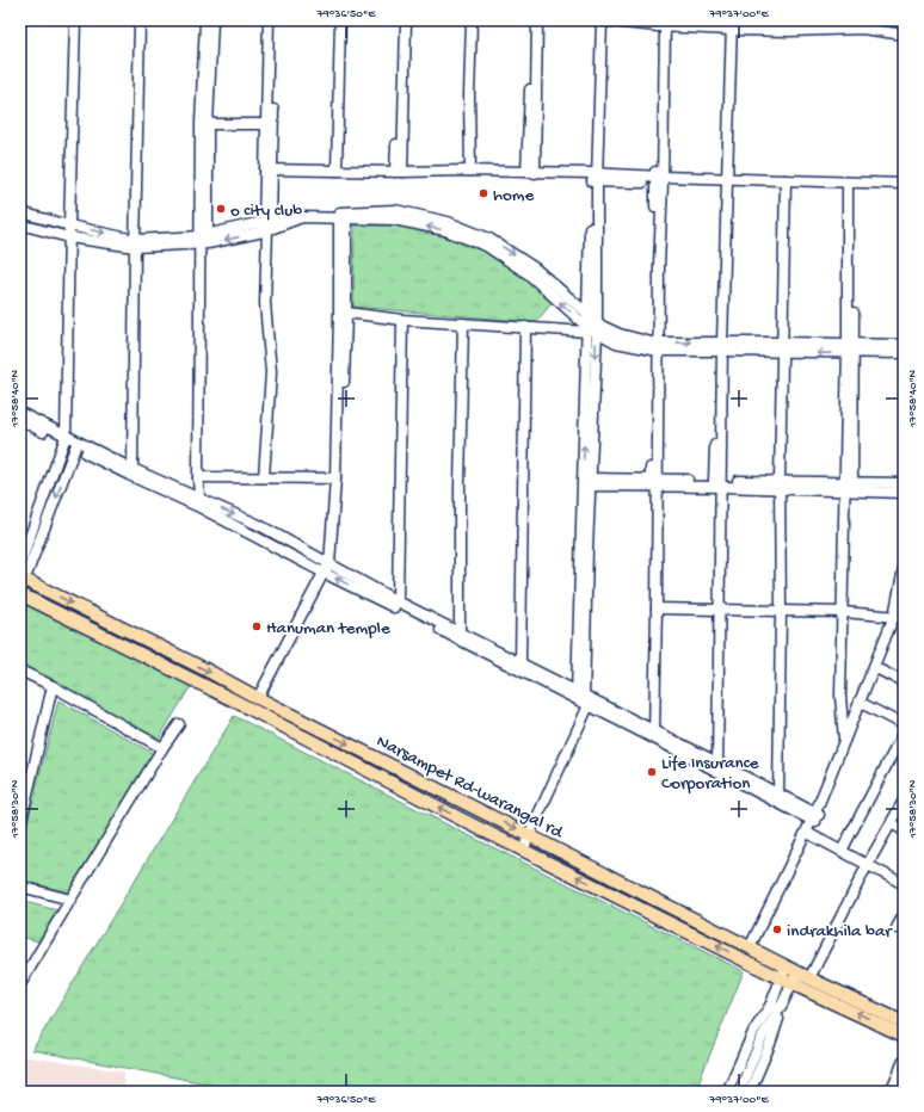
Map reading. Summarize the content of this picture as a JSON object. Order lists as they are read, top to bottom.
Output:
{
  "streets": {
    "main road": ["Narsampet Rd-warangal rd"]
  },
  "places": [
    "home",
    "o city club",
    "Hanuman temple",
    "Life Insurance Corporation",
    "indrakhila bar"
  ],
  "coordinates": [
    "79°36'50\"E",
    "79°37'00\"E",
    "17°58'40\"N",
    "17°58'30\"N"
  ]
}
